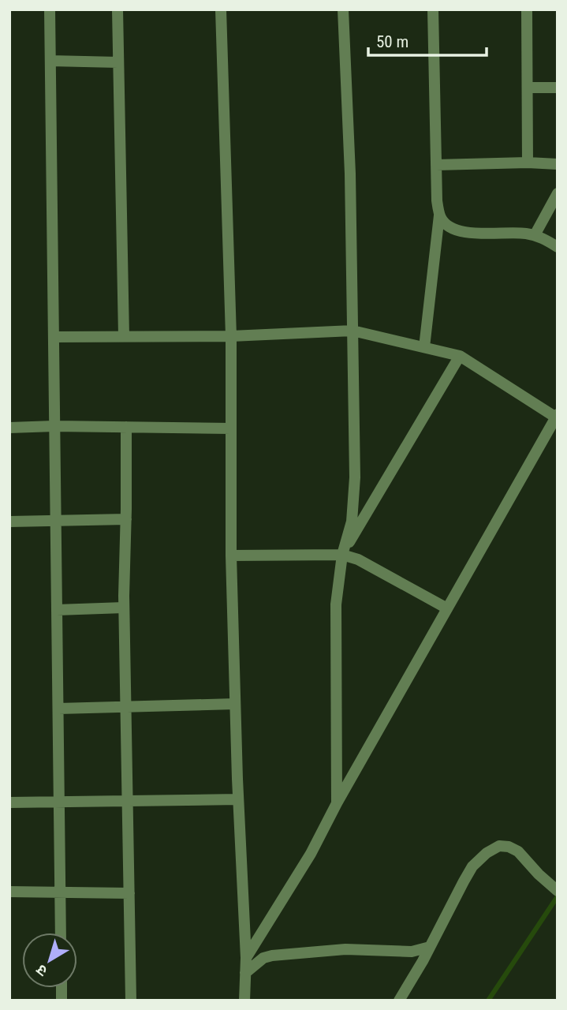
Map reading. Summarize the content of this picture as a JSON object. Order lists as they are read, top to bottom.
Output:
{
  "scale_bar": "50 m",
  "north": "bottom left"
}
